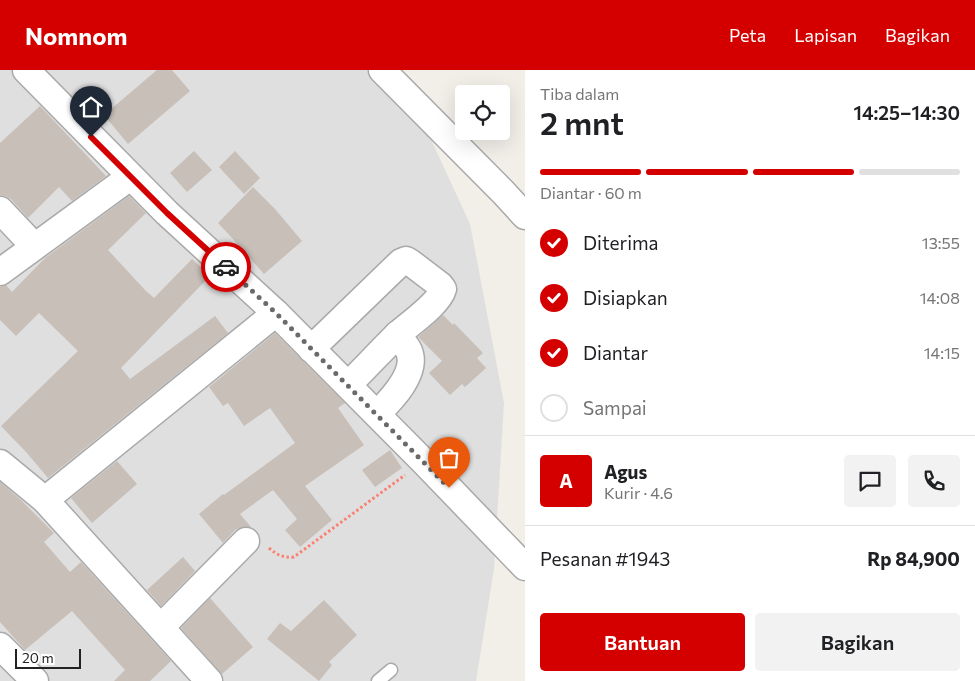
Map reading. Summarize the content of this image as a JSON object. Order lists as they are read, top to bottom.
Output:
{
  "scale_bar": "20 m",
  "page": {
    "header": "Nomnom",
    "nav": ["Peta", "Lapisan", "Bagikan"],
    "heading": ["2 mnt", "Tiba dalam", "14:25–14:30"],
    "panel": [
      "Agus",
      "Kurir · 4.6",
      "Pesanan #1943",
      "Rp 84,900"
    ],
    "bar": "Diantar · 60 m",
    "list": [
      ["Diterima", "13:55"],
      ["Disiapkan", "14:08"],
      ["Diantar", "14:15"],
      "Sampai"
    ],
    "round": "A",
    "buttons": ["Bantuan", "Bagikan"],
    "scale": "20 m"
  }
}
